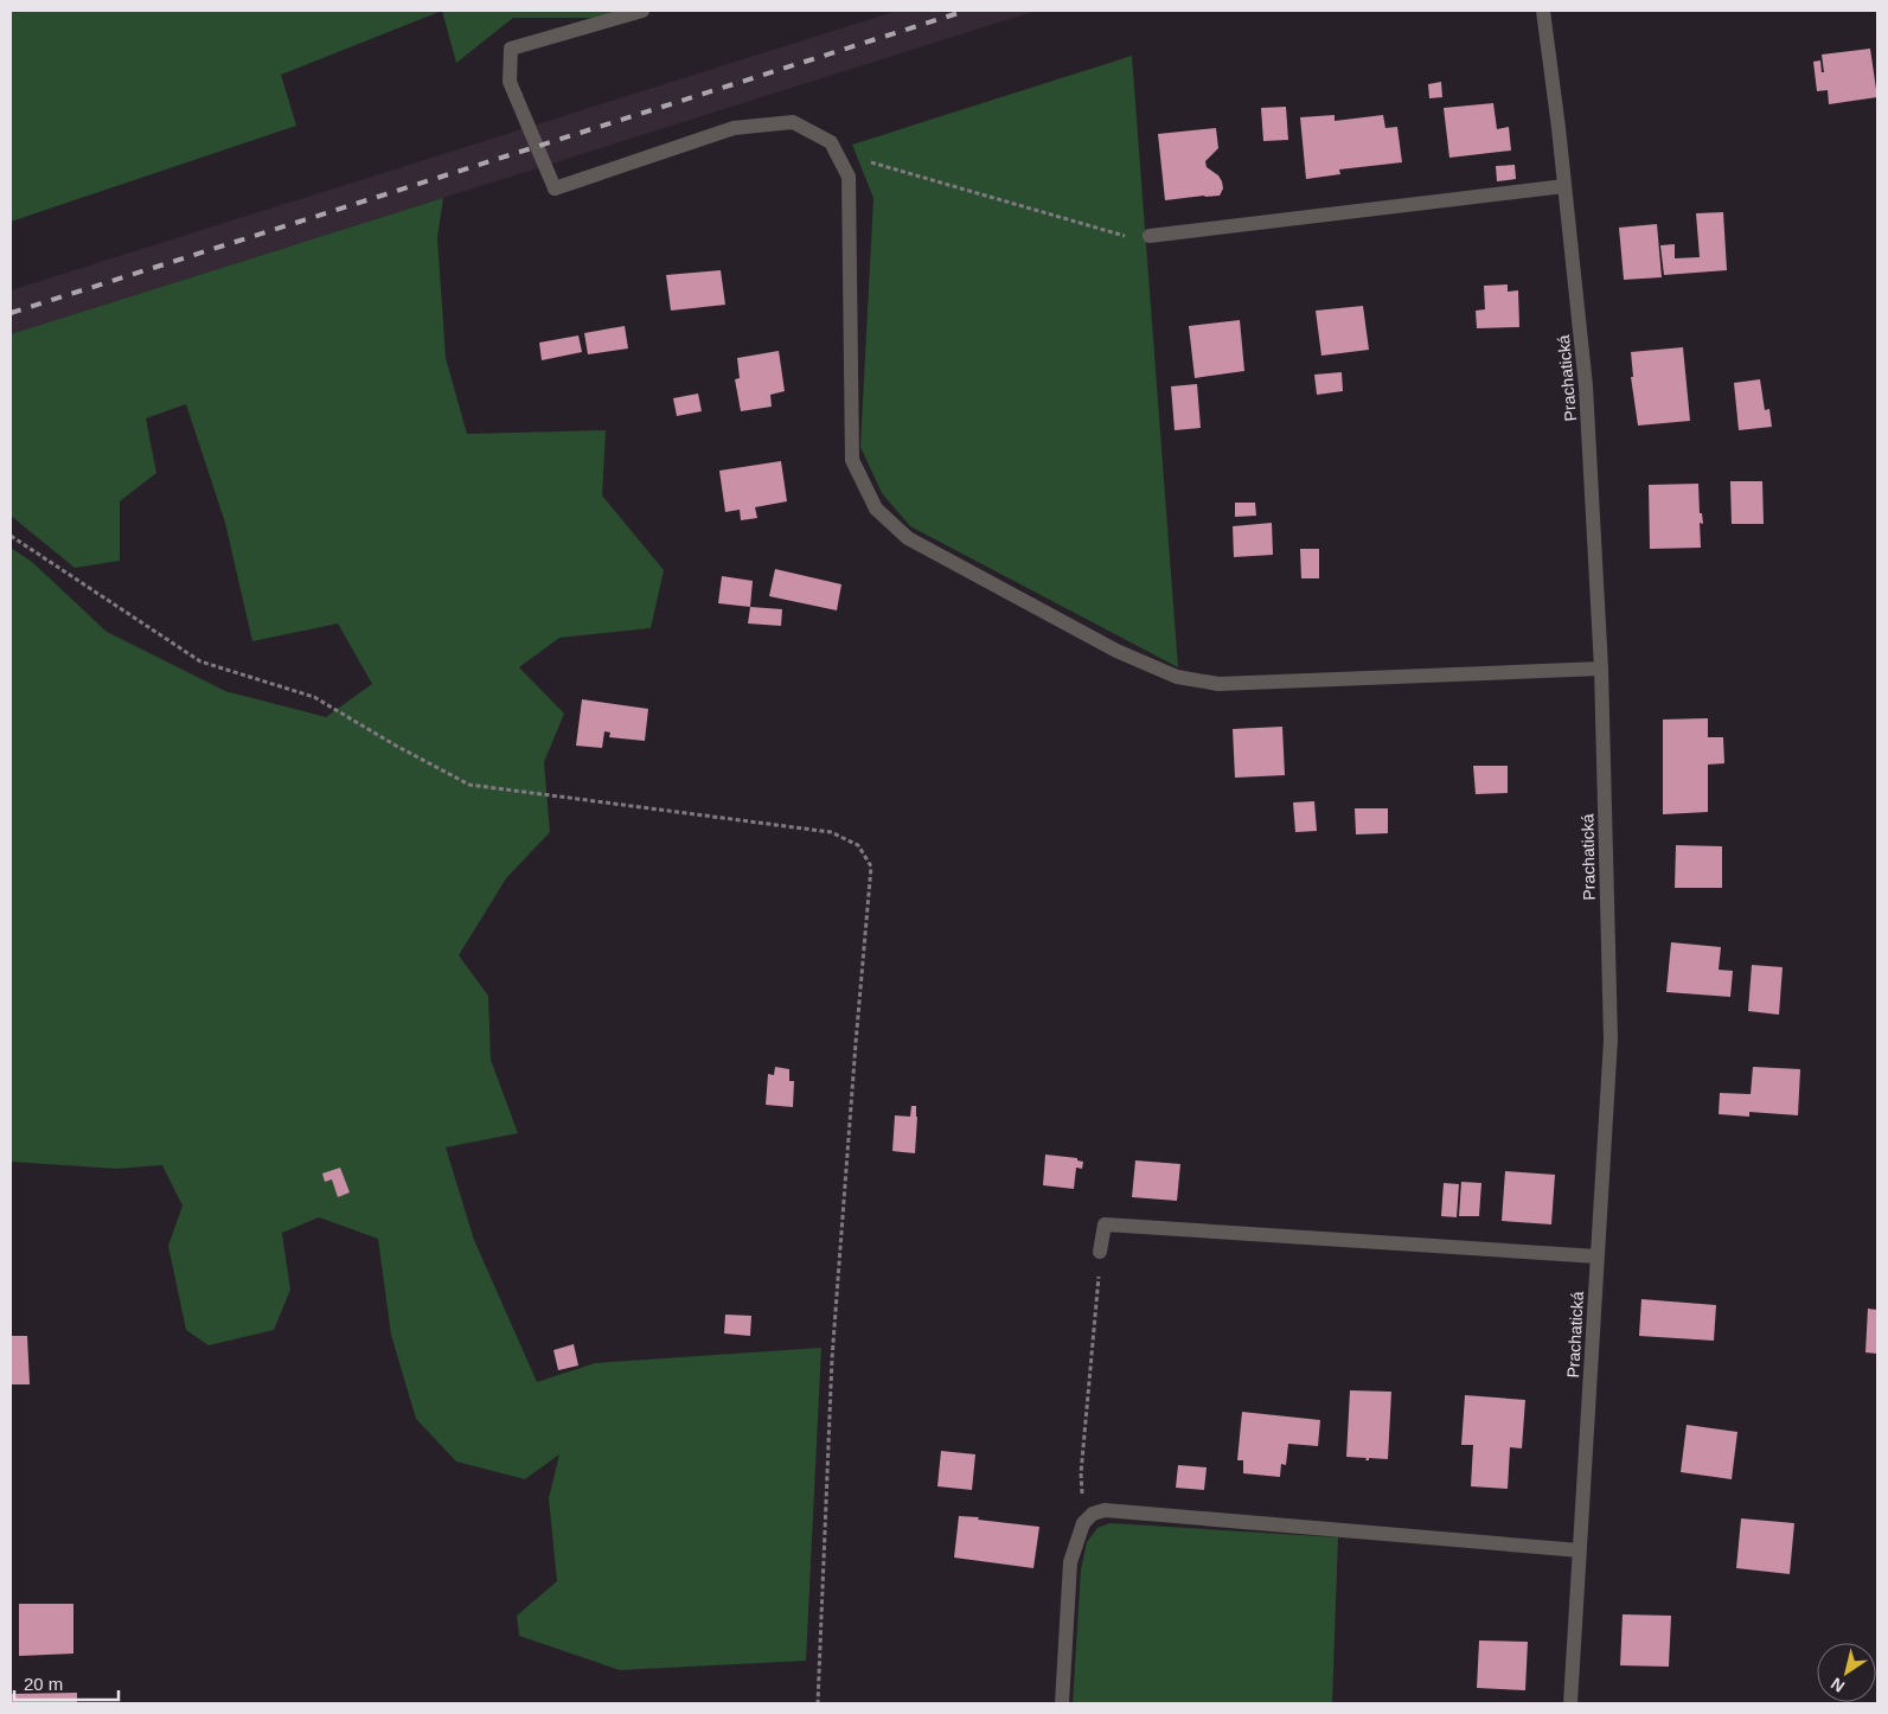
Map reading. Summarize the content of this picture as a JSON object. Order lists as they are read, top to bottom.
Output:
{
  "streets": {
    "street": ["Prachatická"]
  },
  "scale_bar": "20 m",
  "north": "bottom left"
}
